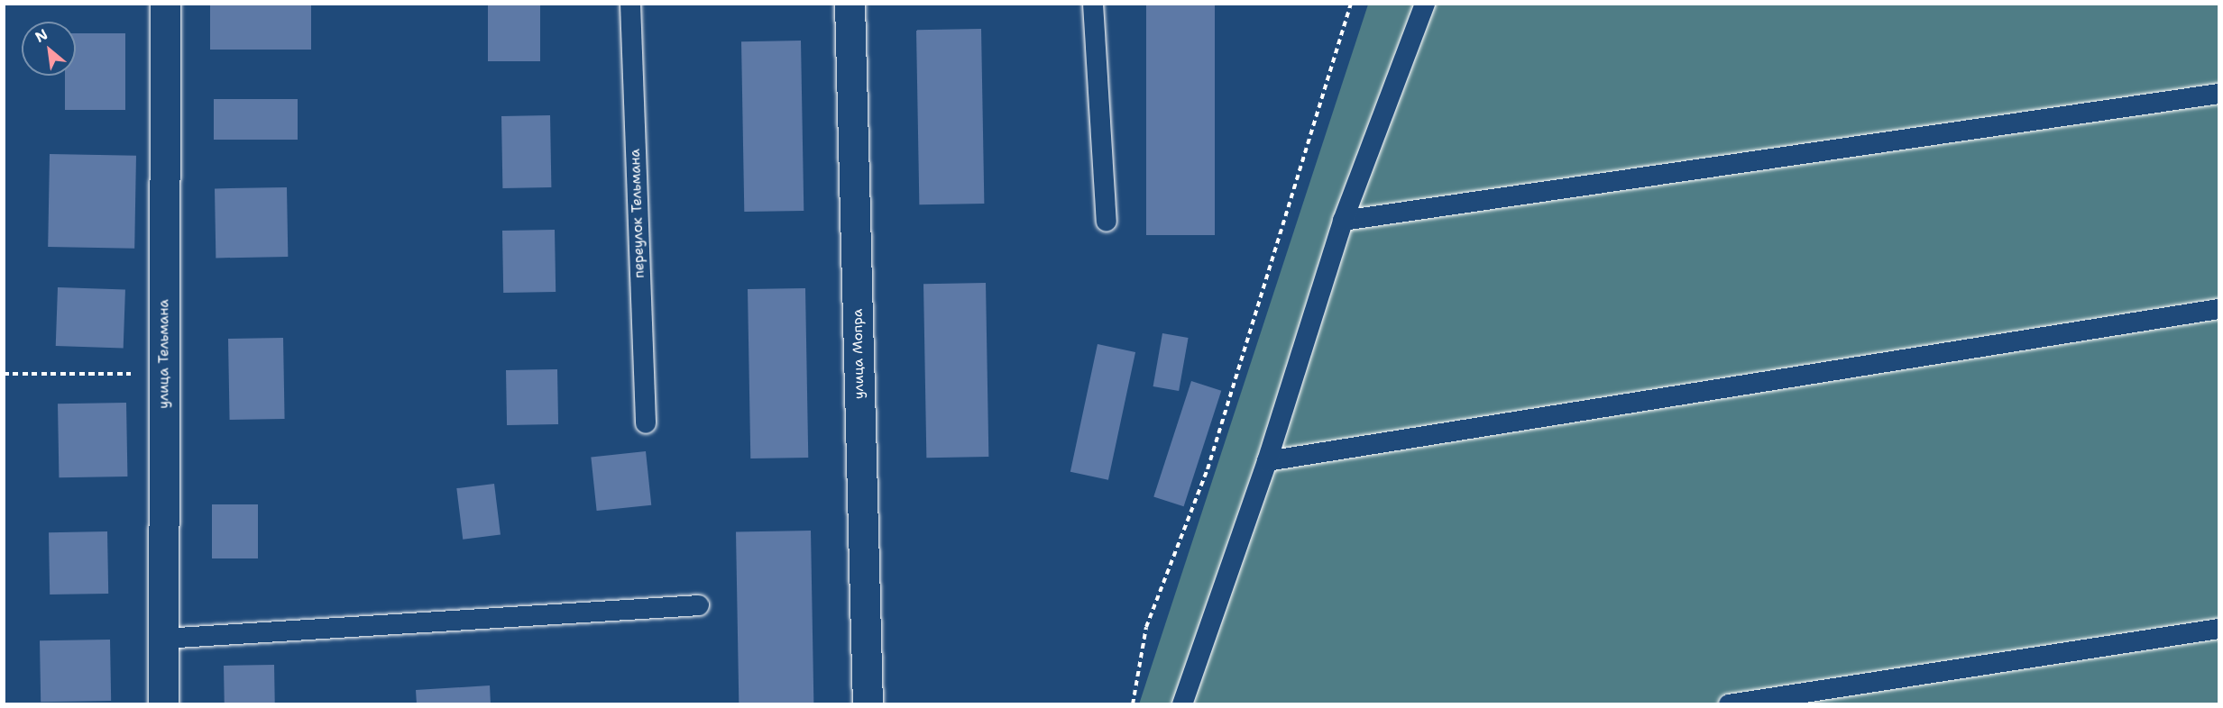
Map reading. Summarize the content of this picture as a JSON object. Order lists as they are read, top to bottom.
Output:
{
  "streets": {
    "street": ["улица Тельмана", "улица Мопра"],
    "lane": ["переулок Тельмана"]
  },
  "north": "top left"
}
